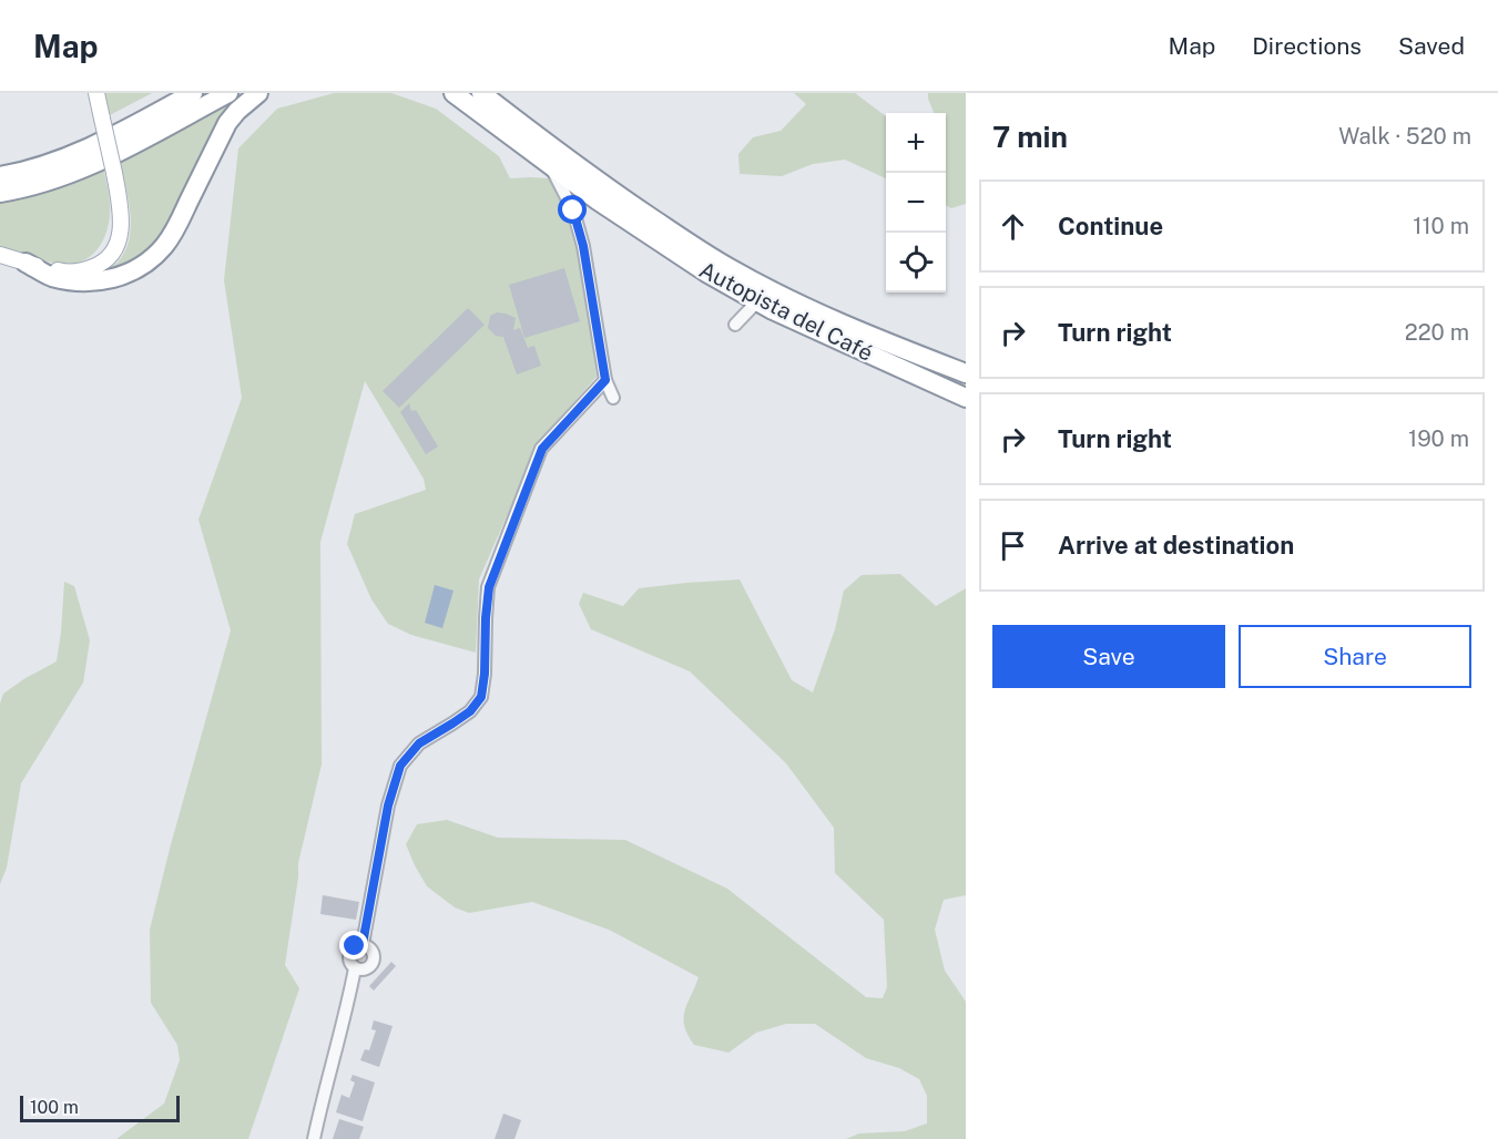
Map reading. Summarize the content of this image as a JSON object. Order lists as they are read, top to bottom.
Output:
{
  "streets": {
    "highway": ["Autopista del Café"]
  },
  "scale_bar": "100 m",
  "page": {
    "header": "Map",
    "nav": ["Map", "Directions", "Saved"],
    "heading": ["7 min", "Walk · 520 m"],
    "map_buttons": ["+", "−"],
    "list": [
      ["Continue", "110 m"],
      ["Turn right", "220 m"],
      ["Turn right", "190 m"],
      "Arrive at destination"
    ],
    "buttons": ["Save", "Share"],
    "scale": "100 m"
  }
}
